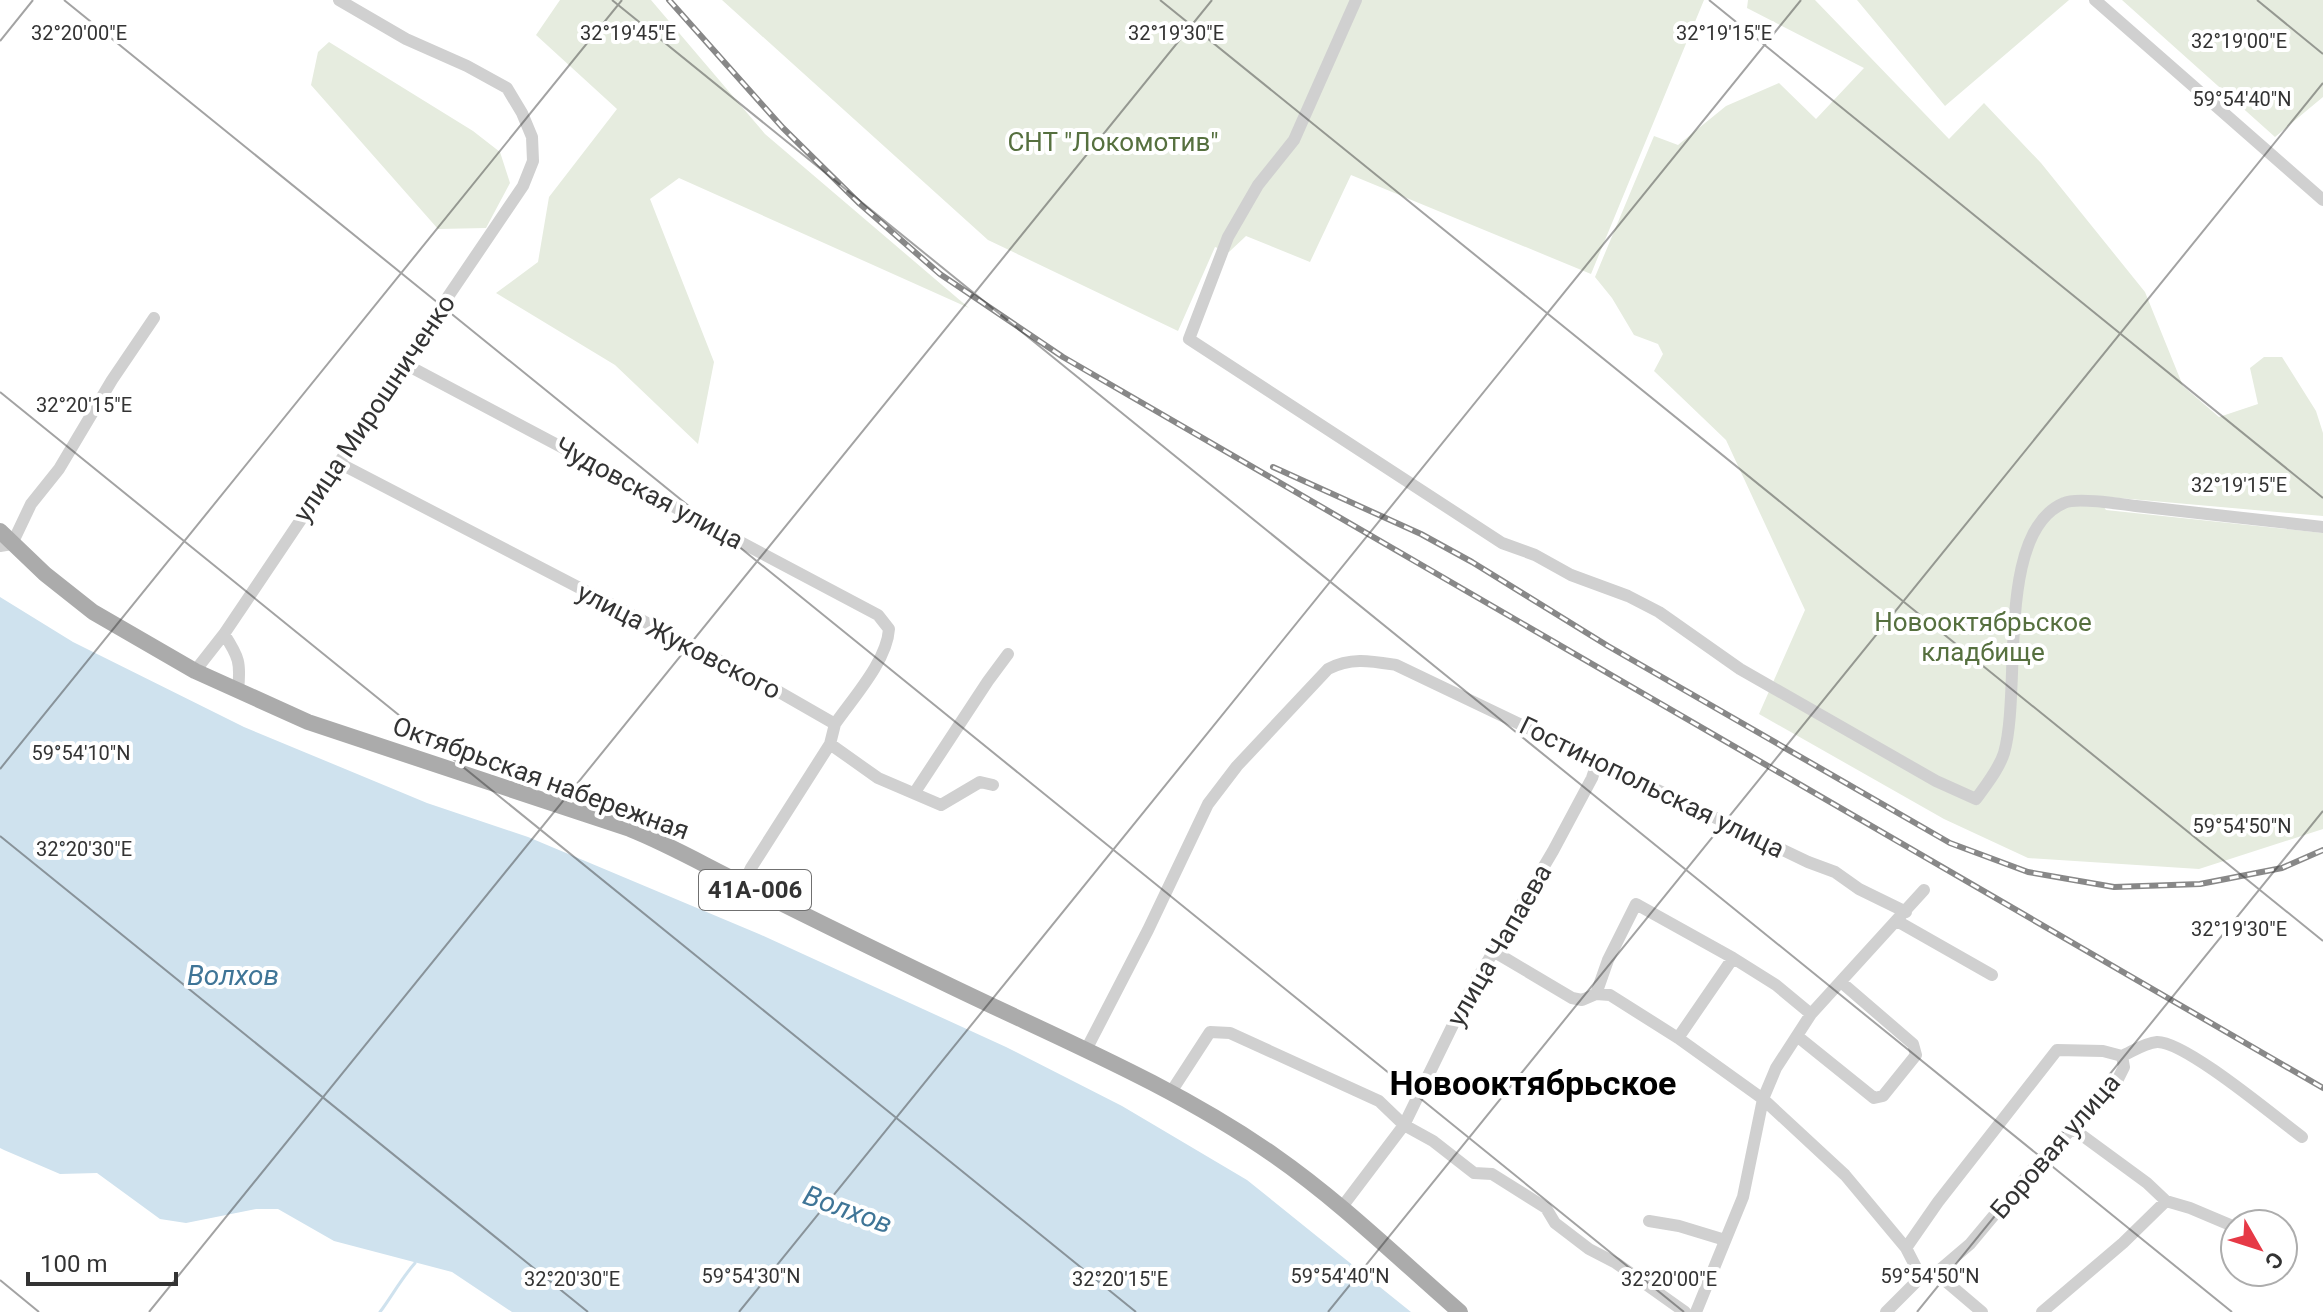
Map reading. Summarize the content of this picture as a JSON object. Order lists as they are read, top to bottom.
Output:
{
  "streets": {
    "main road": ["Октябрьская набережная", "41А-006"],
    "street": [
      "улица Мирошниченко",
      "Чудовская улица",
      "улица Жуковского",
      "Гостинопольская улица",
      "улица Чапаева",
      "Боровая улица"
    ]
  },
  "crossings": [
    ["улица Мирошниченко", "Чудовская улица"],
    ["улица Мирошниченко", "улица Жуковского"],
    ["улица Мирошниченко", "Октябрьская набережная"],
    ["Чудовская улица", "улица Жуковского"],
    ["Октябрьская набережная", "Гостинопольская улица"],
    ["Октябрьская набережная", "41А-006"],
    ["Октябрьская набережная", "улица Чапаева"],
    ["Гостинопольская улица", "улица Чапаева"]
  ],
  "districts": ["Новооктябрьское"],
  "water": ["Волхов"],
  "parks": ["СНТ \"Локомотив\"", "Новооктябрьское кладбище"],
  "scale_bar": "100 m",
  "north": "bottom right",
  "coordinates": [
    "32°19'15\"E",
    "32°20'00\"E",
    "32°19'45\"E",
    "32°19'30\"E",
    "32°19'00\"E",
    "59°54'40\"N",
    "32°20'15\"E",
    "59°54'10\"N",
    "59°54'50\"N",
    "32°20'30\"E",
    "59°54'30\"N"
  ]
}
